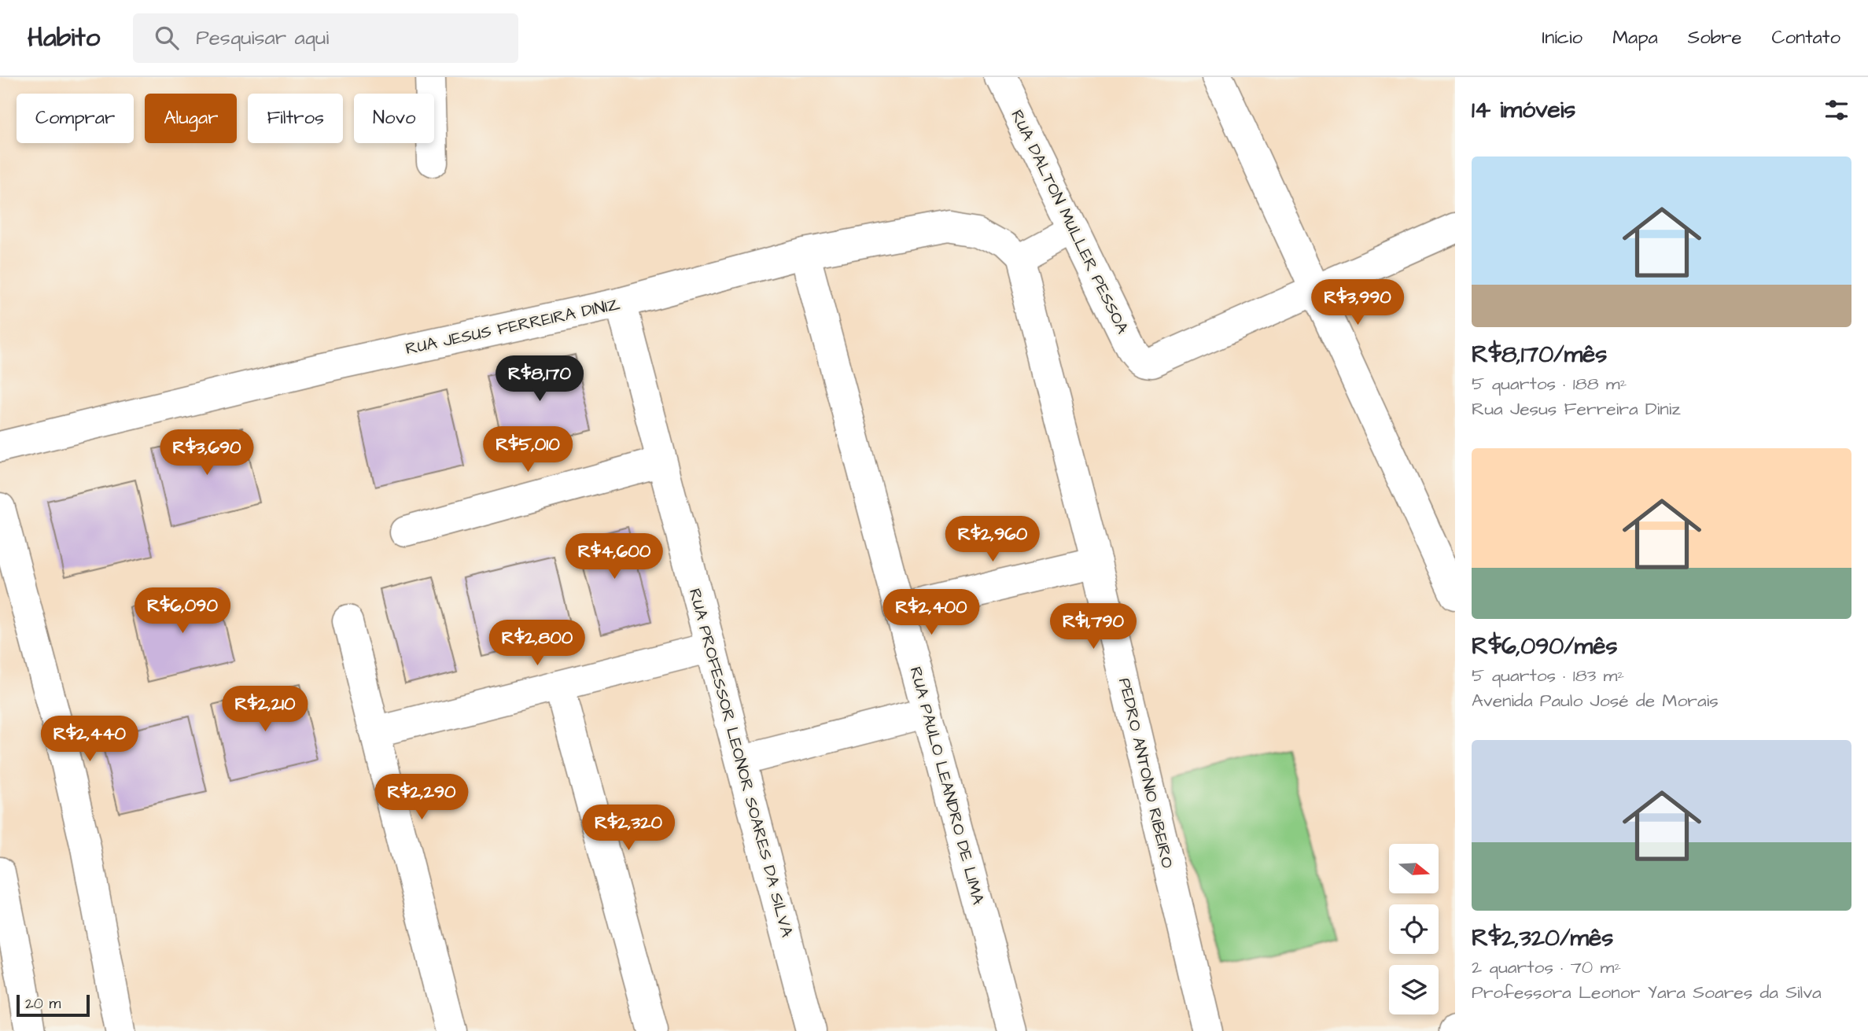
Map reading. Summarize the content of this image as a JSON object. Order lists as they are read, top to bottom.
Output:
{
  "streets": {
    "main road": [
      "RUA DALTON MULLER PESSOA",
      "RUA JESUS FERREIRA DINIZ",
      "RUA PROFESSOR LEONOR SOARES DA SILVA",
      "PEDRO ANTONIO RIBEIRO",
      "RUA PAULO LEANDRO DE LIMA"
    ]
  },
  "crossings": [
    ["RUA JESUS FERREIRA DINIZ", "RUA PROFESSOR LEONOR SOARES DA SILVA"],
    ["RUA JESUS FERREIRA DINIZ", "PEDRO ANTONIO RIBEIRO"],
    ["RUA JESUS FERREIRA DINIZ", "RUA PAULO LEANDRO DE LIMA"]
  ],
  "scale_bar": "20 m",
  "north": "right",
  "page": {
    "header": "Habito",
    "search": "Pesquisar aqui",
    "nav": [
      "Início",
      "Mapa",
      "Sobre",
      "Contato"
    ],
    "heading": "14 imóveis",
    "chip": [
      "Comprar",
      "Alugar",
      "Filtros",
      "Novo"
    ],
    "list": [
      {
        "name": "R$8,170/mês",
        "note": "5 quartos · 188 m² · Rua Jesus Ferreira Diniz"
      },
      {
        "name": "R$6,090/mês",
        "note": "5 quartos · 183 m² · Avenida Paulo José de Morais"
      },
      {
        "name": "R$2,320/mês",
        "note": "2 quartos · 70 m² · Professora Leonor Yara Soares da Silva"
      }
    ],
    "price": [
      "R$3,990",
      "R$8,170",
      "R$5,010",
      "R$3,690",
      "R$2,960",
      "R$4,600",
      "R$6,090",
      "R$2,400",
      "R$1,790",
      "R$2,800",
      "R$2,210",
      "R$2,440",
      "R$2,290",
      "R$2,320"
    ],
    "scale": "20 m"
  }
}
